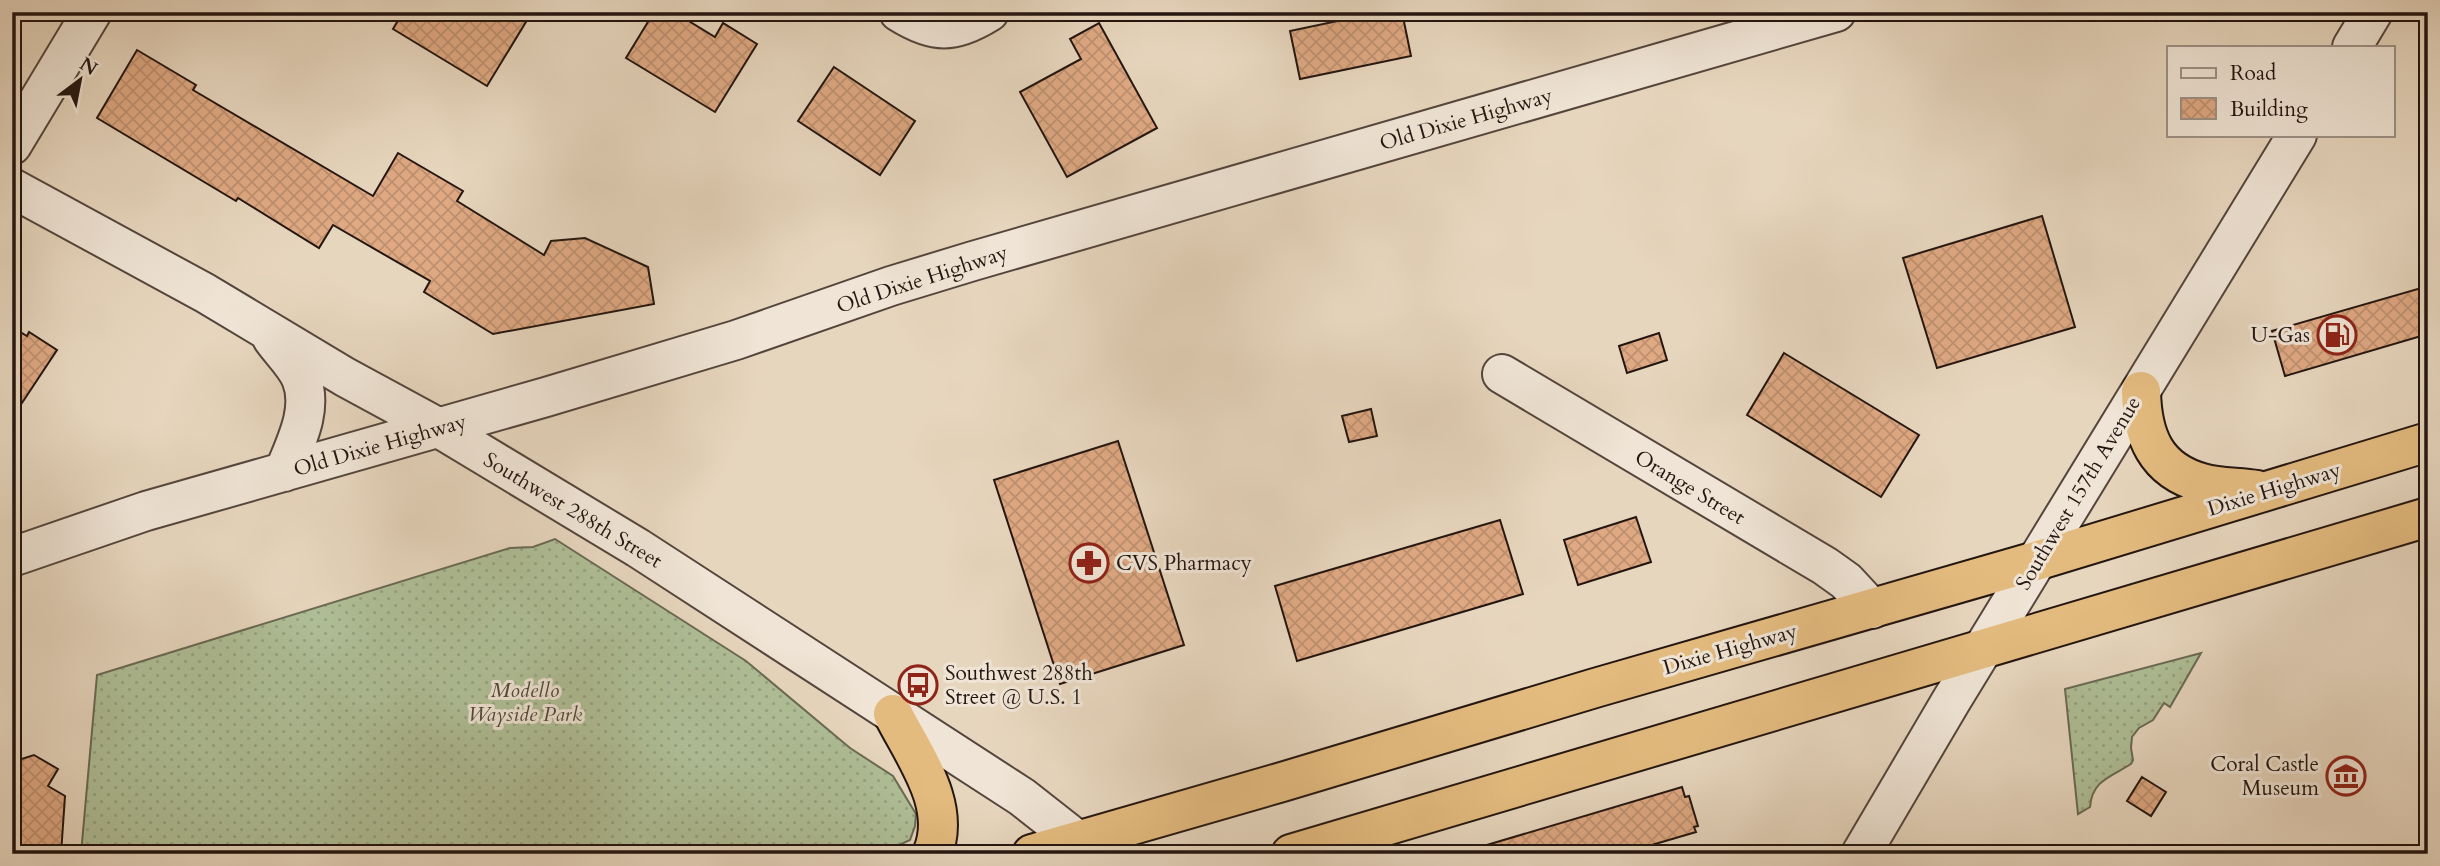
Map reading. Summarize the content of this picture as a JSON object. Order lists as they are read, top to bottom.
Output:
{
  "streets": {
    "highway": ["Dixie Highway"],
    "street": [
      "Old Dixie Highway",
      "Orange Street",
      "Southwest 157th Avenue",
      "Southwest 288th Street"
    ]
  },
  "crossings": [
    ["Old Dixie Highway", "Southwest 288th Street"],
    ["Orange Street", "Dixie Highway"],
    ["Dixie Highway", "Southwest 157th Avenue"],
    ["Dixie Highway", "Southwest 288th Street"]
  ],
  "parks": ["Modello Wayside Park"],
  "places": {
    "fuel station": ["U-Gas"],
    "pharmacy": ["CVS Pharmacy"],
    "bus stop": ["Southwest 288th Street @ U.S. 1"],
    "museum": ["Coral Castle Museum"]
  },
  "legend": ["Road", "Building"],
  "north": "top right"
}
